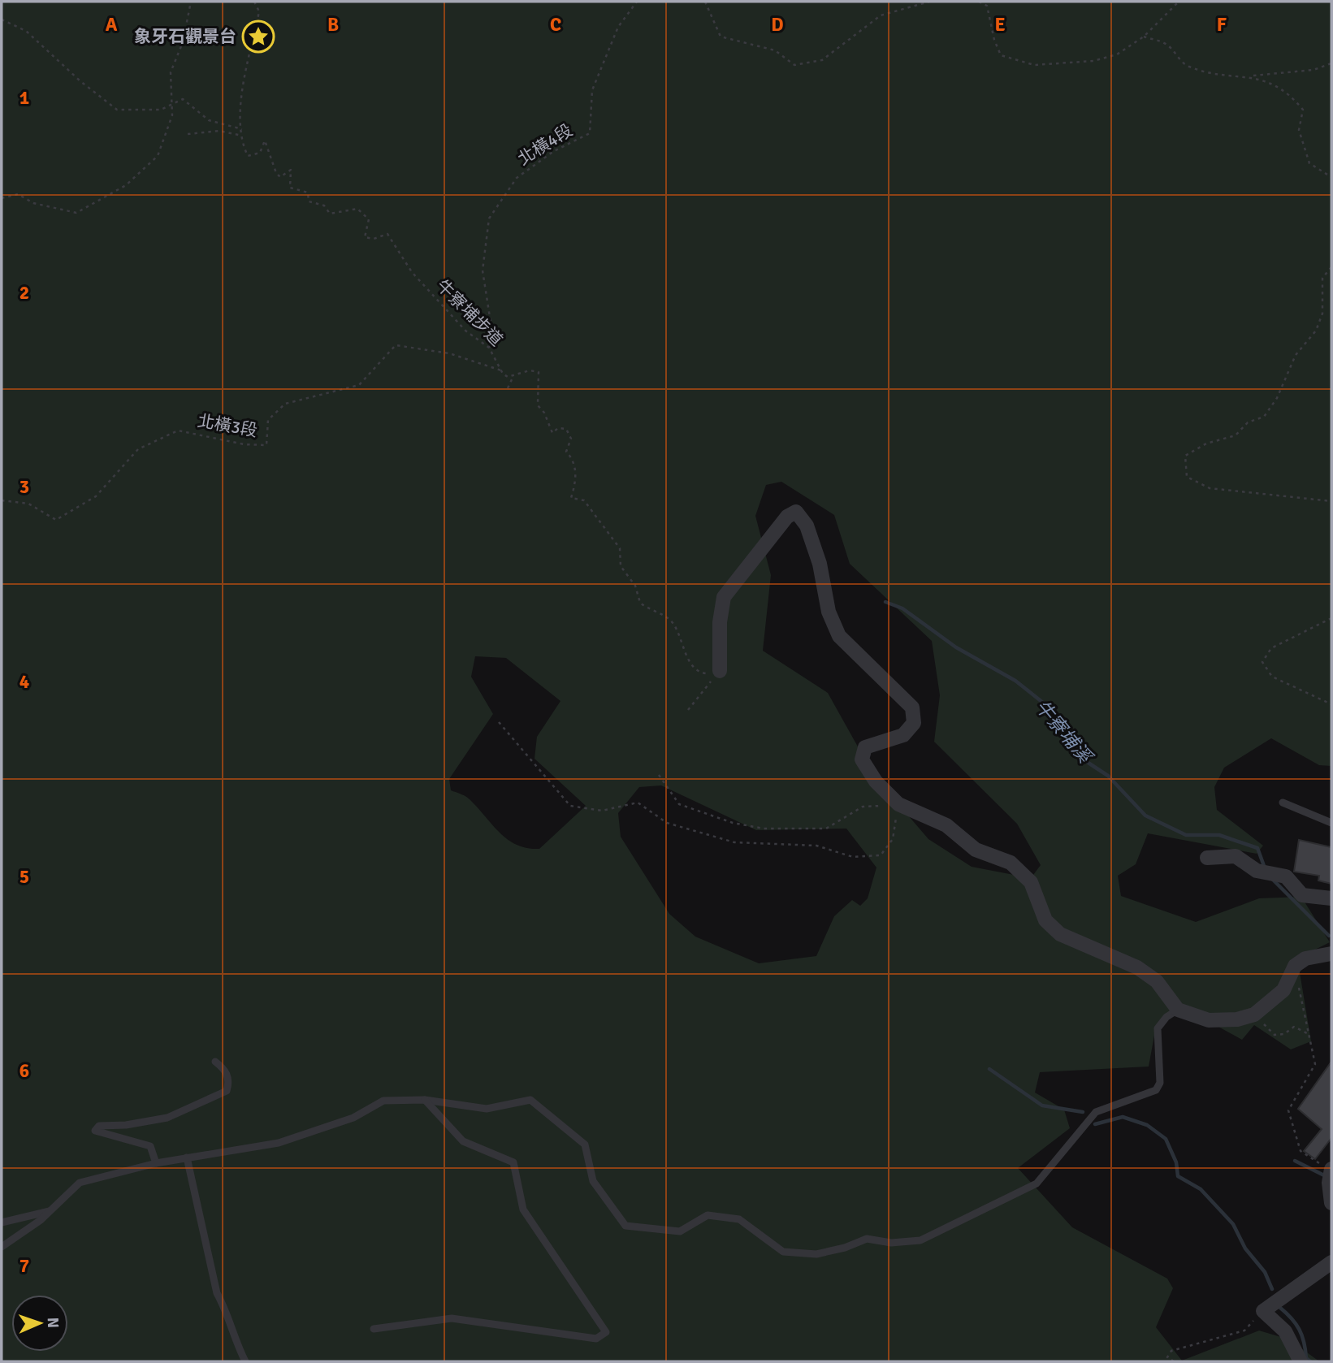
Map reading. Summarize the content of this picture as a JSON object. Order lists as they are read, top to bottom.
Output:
{
  "streets": {
    "path": ["北橫4段", "牛寮埔步道", "北橫3段"]
  },
  "crossings": [
    ["北橫4段", "牛寮埔步道"],
    ["牛寮埔步道", "北橫3段"]
  ],
  "water": ["牛寮埔溪"],
  "places": {
    "place": ["象牙石觀景台"]
  },
  "north": "right",
  "grid": {
    "columns": [
      "A",
      "B",
      "C",
      "D",
      "E",
      "F"
    ],
    "rows": [
      "1",
      "2",
      "3",
      "4",
      "5",
      "6",
      "7"
    ]
  }
}
